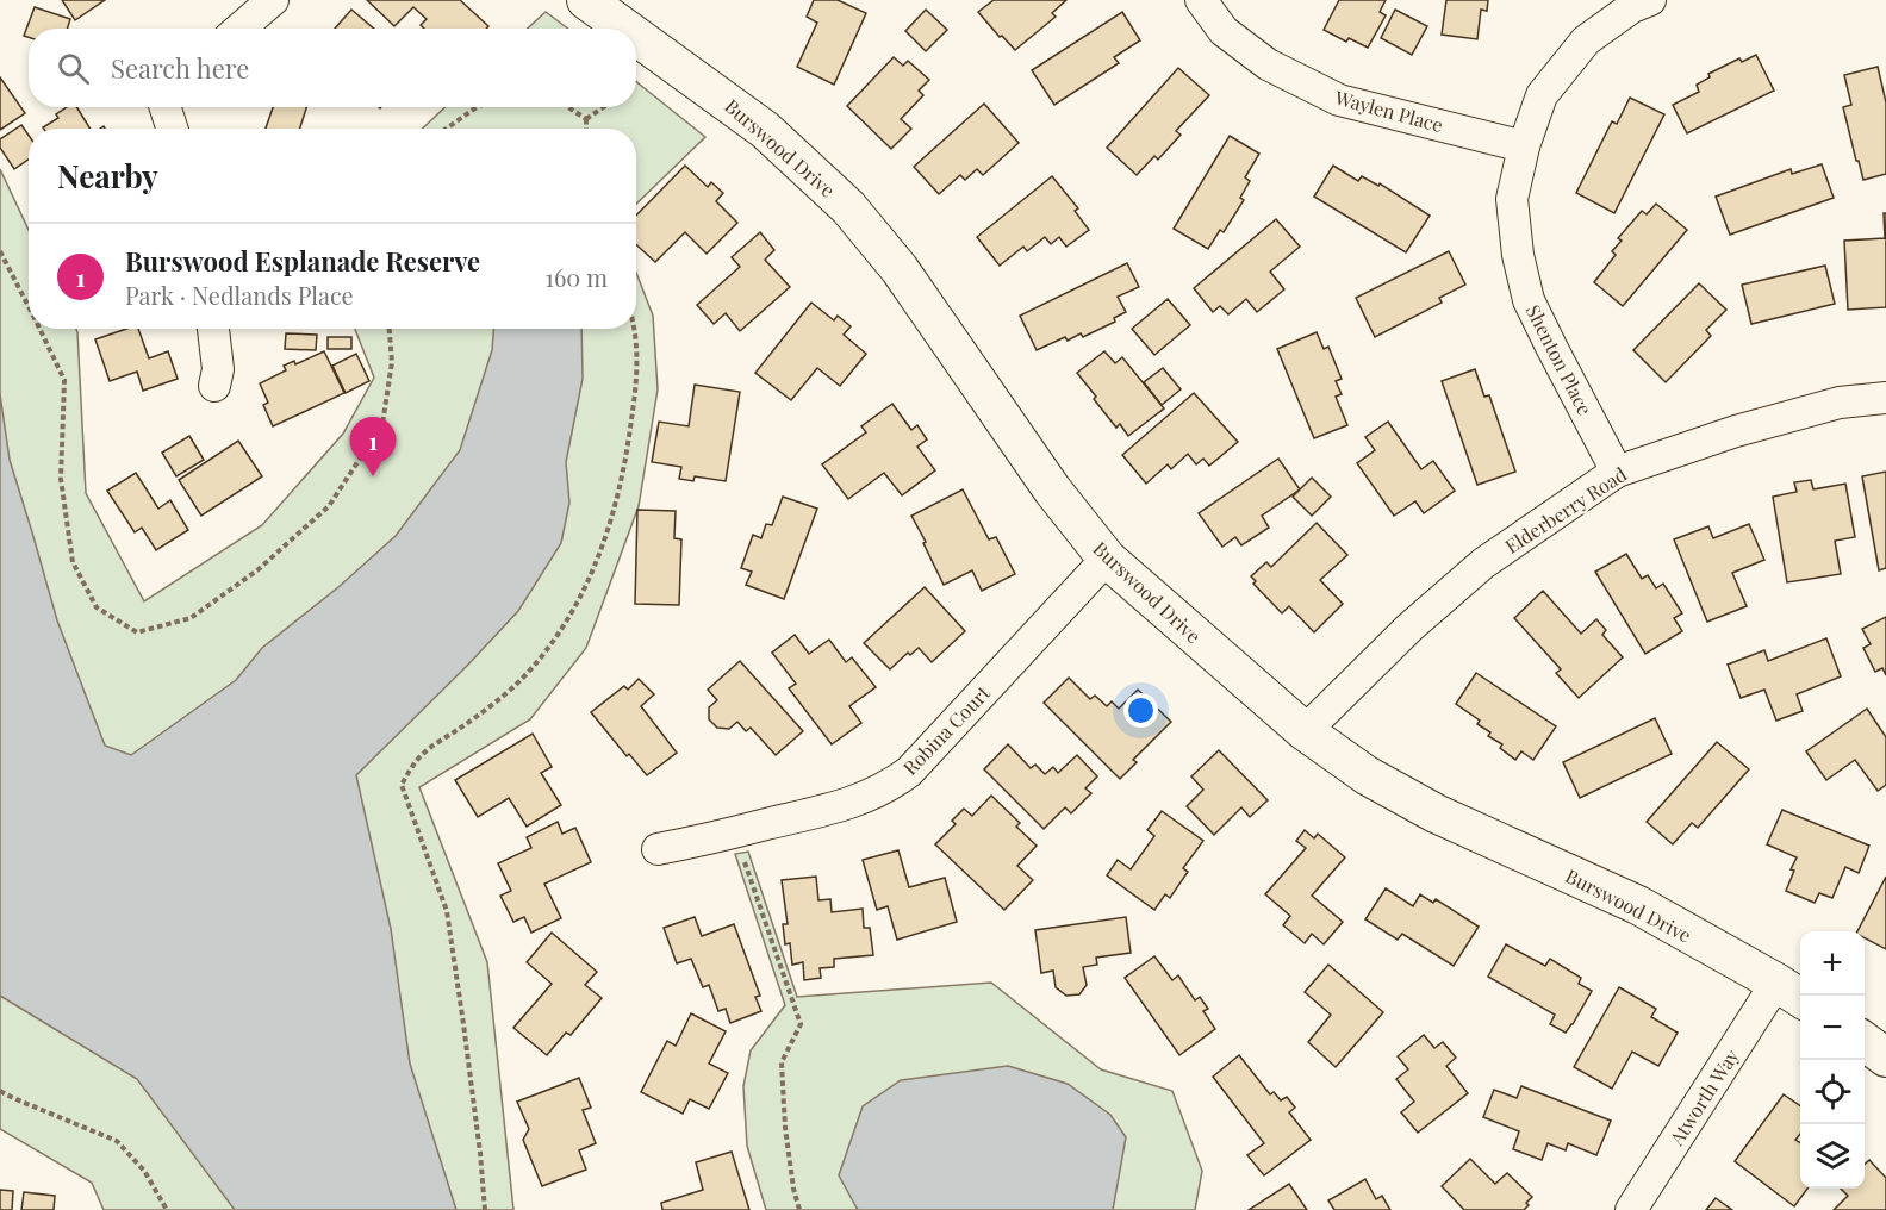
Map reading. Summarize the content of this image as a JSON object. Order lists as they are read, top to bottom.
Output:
{
  "streets": {
    "street": [
      "Waylen Place",
      "Burswood Drive",
      "Shenton Place",
      "Elderberry Road",
      "Robina Court",
      "Atworth Way"
    ]
  },
  "crossings": [
    ["Waylen Place", "Shenton Place"],
    ["Burswood Drive", "Elderberry Road"],
    ["Burswood Drive", "Robina Court"],
    ["Burswood Drive", "Atworth Way"],
    ["Shenton Place", "Elderberry Road"]
  ],
  "page": {
    "search": "Search here",
    "heading": "Nearby",
    "list": [
      {
        "mark": "1",
        "name": "Burswood Esplanade Reserve",
        "note": "Park · Nedlands Place",
        "value": "160 m"
      }
    ],
    "pins": "1",
    "map_buttons": ["+", "−"]
  }
}
